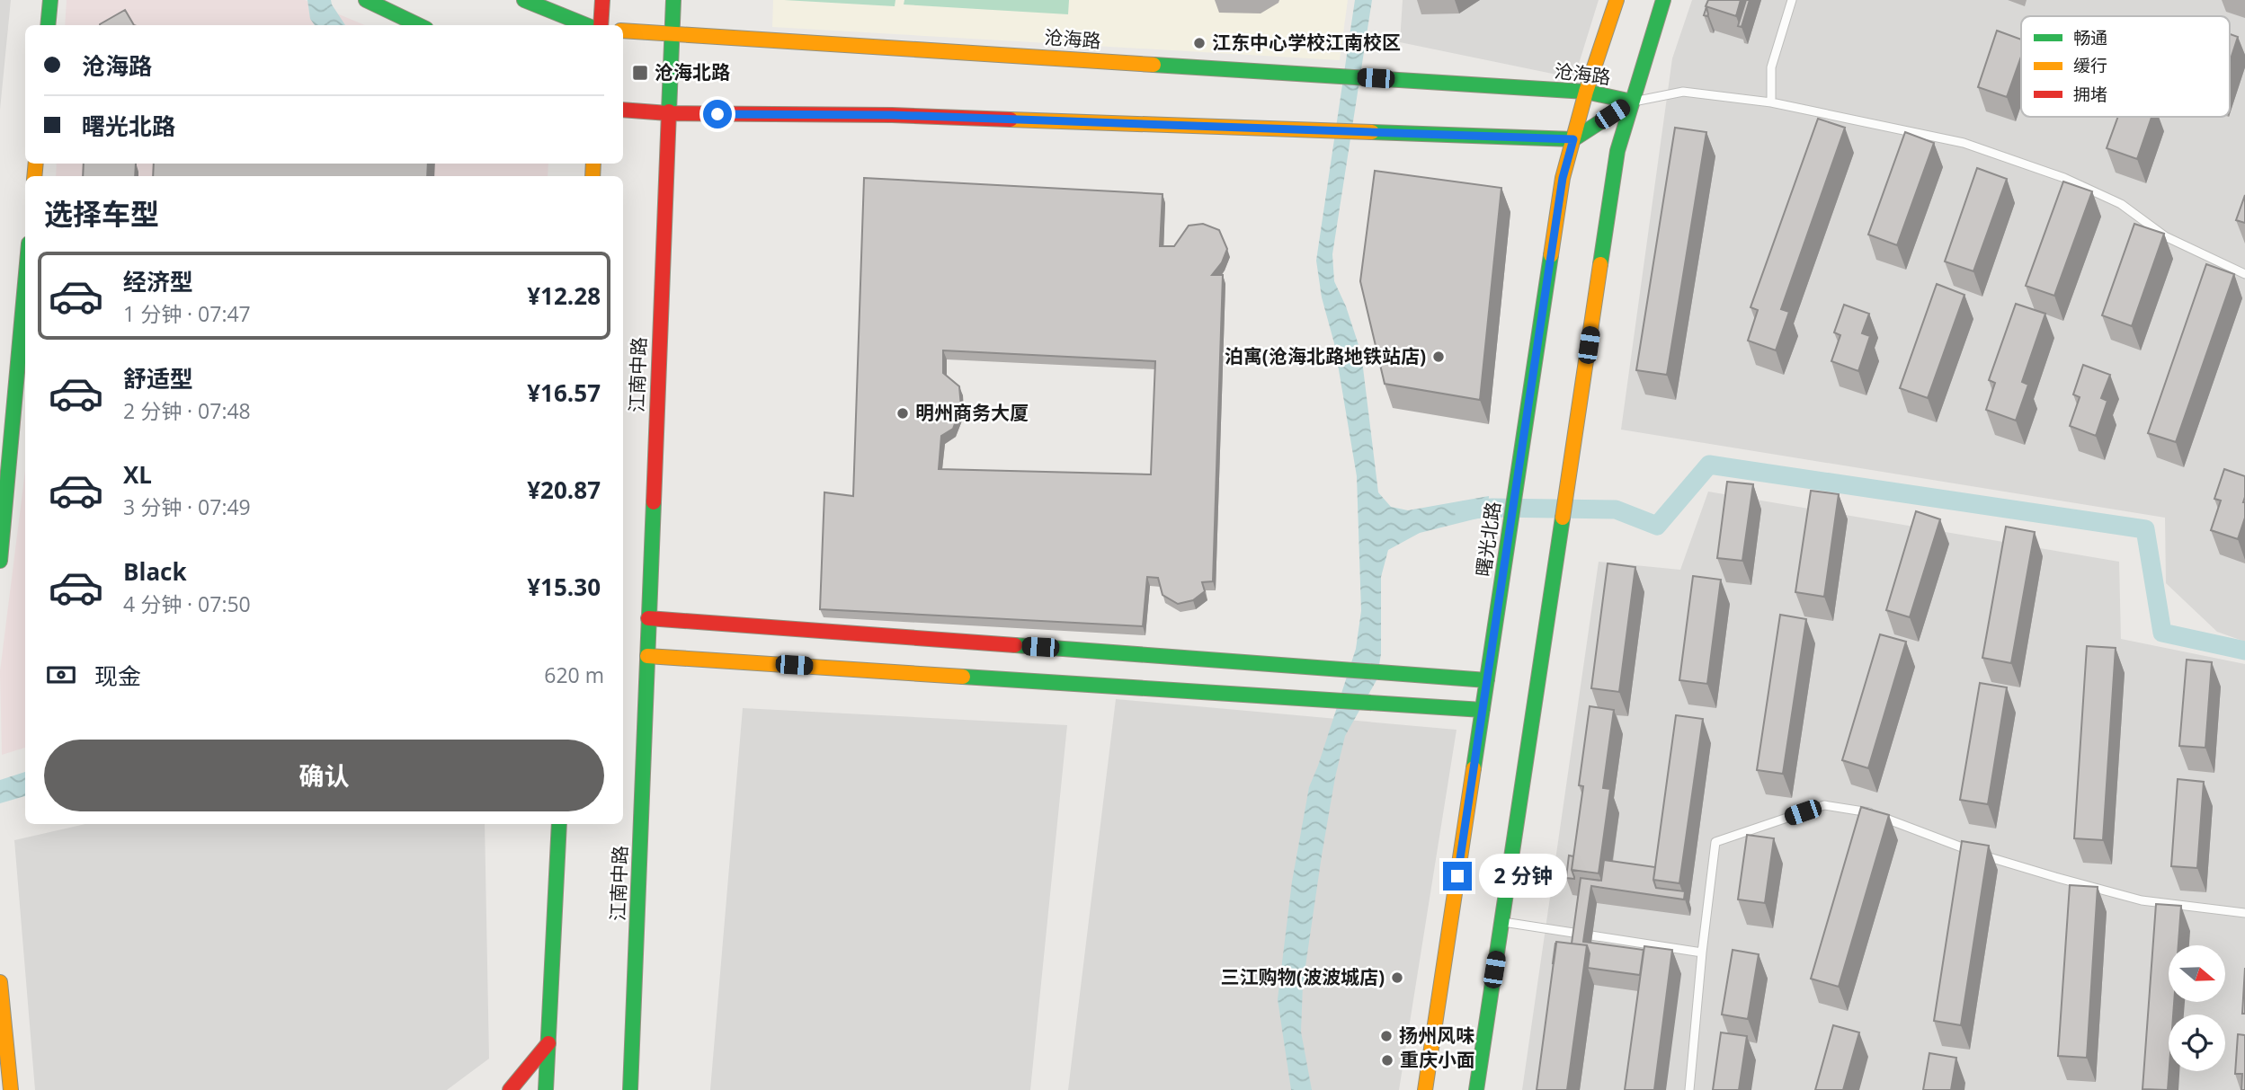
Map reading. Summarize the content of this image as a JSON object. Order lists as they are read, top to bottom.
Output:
{
  "streets": {
    "street": ["沧海路", "江南中路", "曙光北路"]
  },
  "crossings": [
    ["沧海路", "江南中路"],
    ["沧海路", "曙光北路"]
  ],
  "places": {
    "other": [
      "江东中心学校江南校区",
      "泊寓(沧海北路地铁站店)",
      "明州商务大厦",
      "三江购物(波波城店)",
      "扬州风味",
      "重庆小面"
    ],
    "transit": ["沧海北路"]
  },
  "legend": ["畅通", "缓行", "拥堵"],
  "north": "right",
  "page": {
    "banner": ["沧海路", "曙光北路"],
    "heading": "选择车型",
    "list": [
      {
        "name": "经济型",
        "note": "1 分钟 · 07:47",
        "value": "¥12.28"
      },
      {
        "name": "舒适型",
        "note": "2 分钟 · 07:48",
        "value": "¥16.57"
      },
      {
        "name": "XL",
        "note": "3 分钟 · 07:49",
        "value": "¥20.87"
      },
      {
        "name": "Black",
        "note": "4 分钟 · 07:50",
        "value": "¥15.30"
      }
    ],
    "pay": ["现金", "620 m"],
    "buttons": "确认",
    "bubble": "2 分钟"
  }
}
